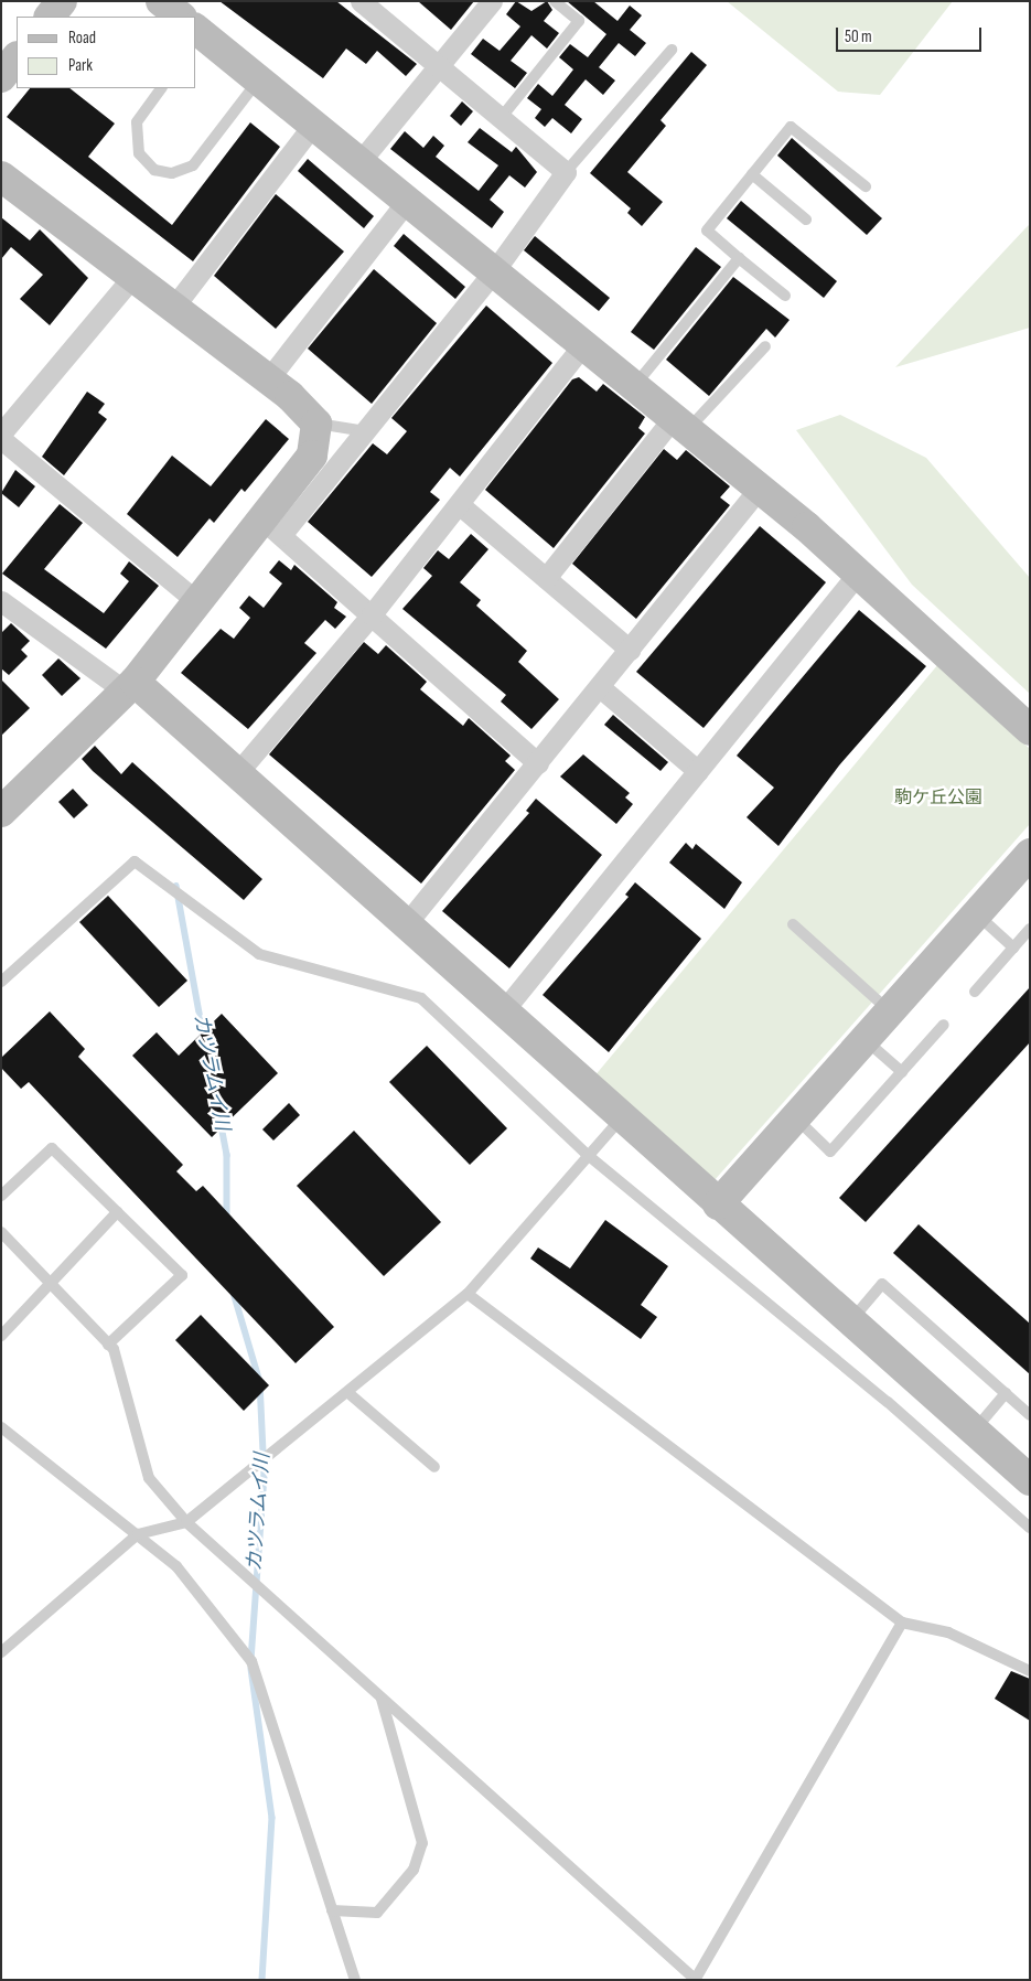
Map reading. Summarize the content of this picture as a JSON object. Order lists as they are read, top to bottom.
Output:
{
  "water": ["カツラムイ川"],
  "parks": ["駒ケ丘公園"],
  "legend": ["Road", "Park"],
  "scale_bar": "50 m"
}
